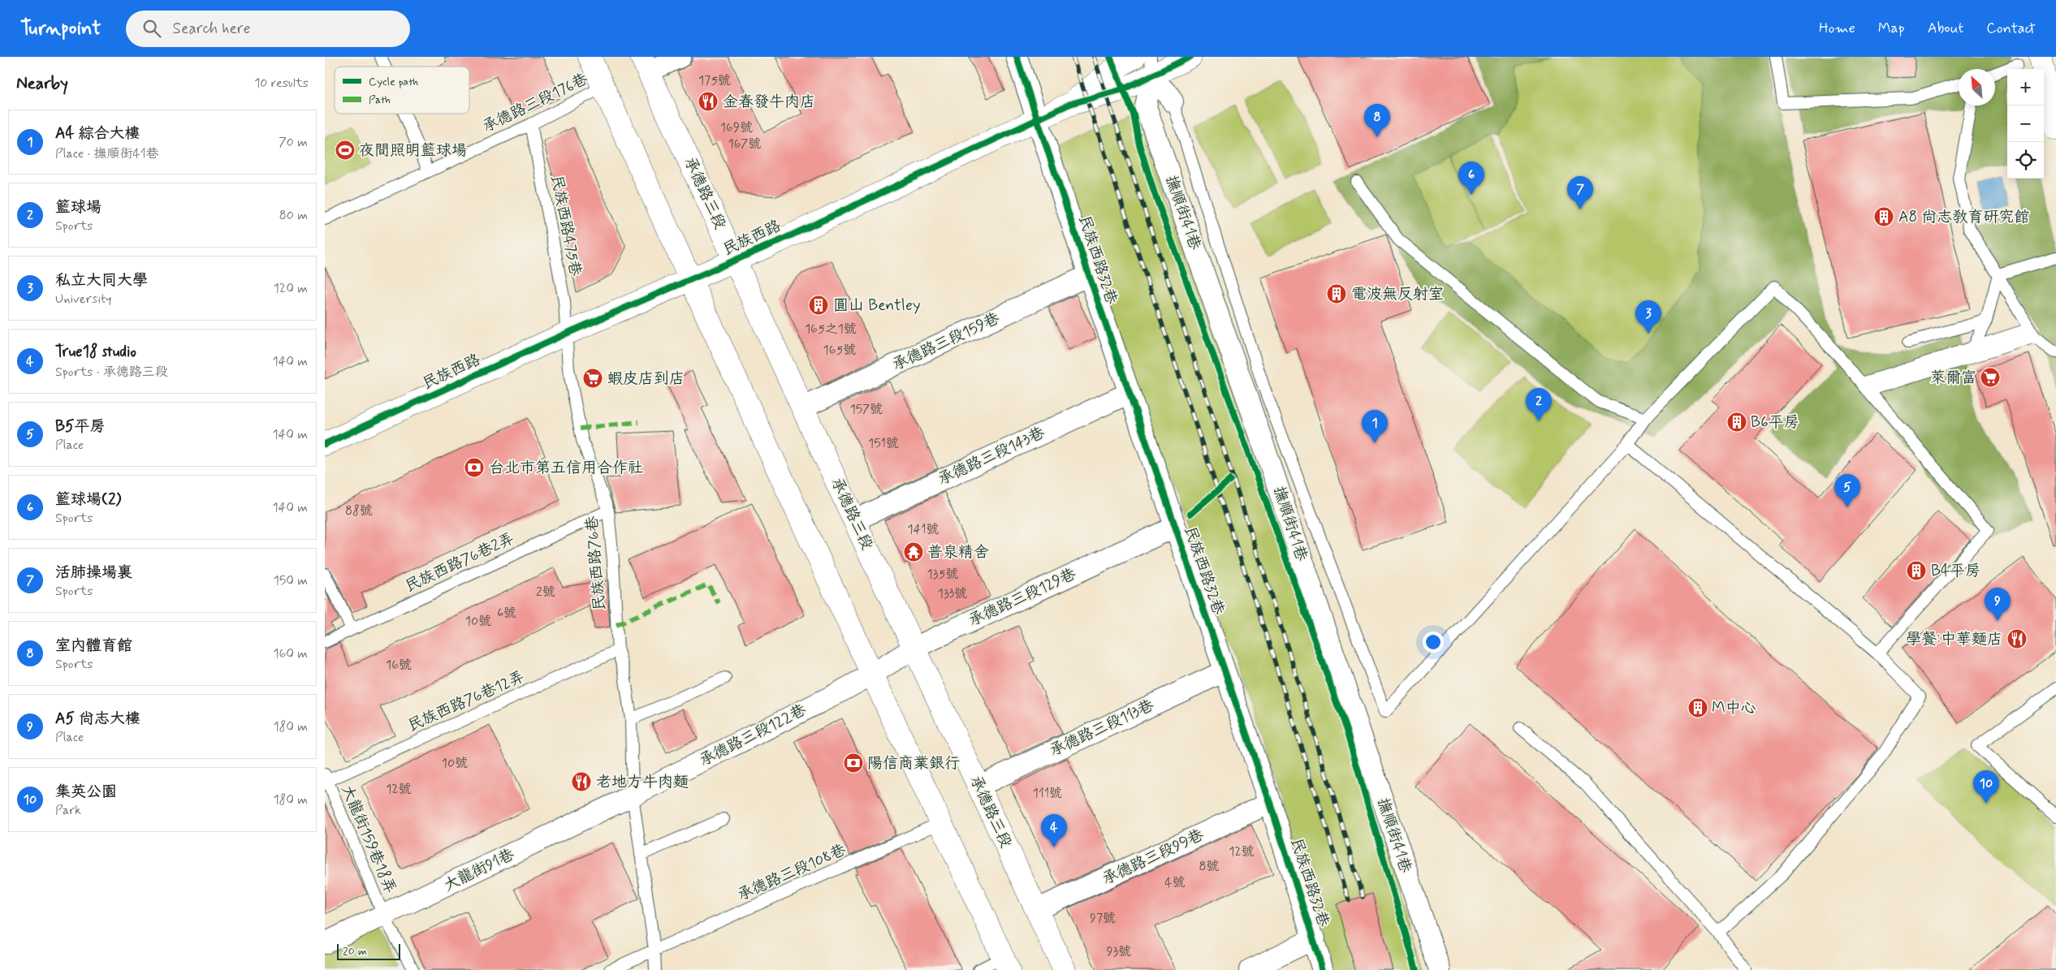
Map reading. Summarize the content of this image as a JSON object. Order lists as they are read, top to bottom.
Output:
{
  "streets": {
    "main road": ["承德路三段", "民族西路"],
    "street": [
      "撫順街41巷",
      "民族西路32巷",
      "承德路三段159巷",
      "承德路三段143巷",
      "承德路三段129巷",
      "承德路三段113巷",
      "承德路三段122巷",
      "承德路三段99巷",
      "大龍街91巷"
    ],
    "lane": [
      "承德路三段176巷",
      "民族西路475巷",
      "民族西路76巷2弄",
      "民族西路76巷",
      "民族西路76巷12弄",
      "大龍街159巷18弄",
      "承德路三段108巷"
    ]
  },
  "crossings": [
    ["承德路三段176巷", "民族西路475巷"],
    ["承德路三段", "民族西路"],
    ["承德路三段", "承德路三段159巷"],
    ["承德路三段", "承德路三段143巷"],
    ["承德路三段", "承德路三段129巷"],
    ["承德路三段", "承德路三段113巷"],
    ["承德路三段", "承德路三段99巷"],
    ["撫順街41巷", "民族西路"],
    ["民族西路475巷", "民族西路"],
    ["民族西路475巷", "民族西路76巷"],
    ["民族西路", "民族西路32巷"],
    ["民族西路", "民族西路76巷"],
    ["民族西路32巷", "承德路三段159巷"],
    ["民族西路32巷", "承德路三段143巷"],
    ["民族西路32巷", "承德路三段129巷"],
    ["民族西路32巷", "承德路三段113巷"],
    ["民族西路32巷", "承德路三段99巷"],
    ["民族西路76巷2弄", "民族西路76巷"],
    ["民族西路76巷", "民族西路76巷12弄"],
    ["民族西路76巷", "承德路三段122巷"],
    ["民族西路76巷", "大龍街91巷"],
    ["民族西路76巷", "承德路三段108巷"],
    ["承德路三段129巷", "承德路三段122巷"],
    ["民族西路76巷12弄", "大龍街159巷18弄"],
    ["承德路三段122巷", "大龍街91巷"],
    ["大龍街159巷18弄", "大龍街91巷"]
  ],
  "places": {
    "restaurant": ["金春發牛肉店", "學餐:中華麵店", "老地方牛肉麵"],
    "sports": ["夜間照明籃球場"],
    "building": [
      "A8 尚志教育研究館",
      "電波無反射室",
      "圓山 Bentley",
      "B6平房",
      "B4平房",
      "M中心"
    ],
    "supermarket": ["萊爾富", "蝦皮店到店"],
    "bank": ["台北市第五信用合作社", "陽信商業銀行"],
    "temple": ["普泉精舍"]
  },
  "house_numbers": [
    "175號",
    "169號",
    "167號",
    "165之1號",
    "165號",
    "157號",
    "151號",
    "88號",
    "141號",
    "135號",
    "2號",
    "133號",
    "6號",
    "10號",
    "16號",
    "10號",
    "12號",
    "111號",
    "12號",
    "8號",
    "4號",
    "97號",
    "93號"
  ],
  "legend": ["Cycle path", "Path"],
  "scale_bar": "20 m",
  "north": "top left",
  "page": {
    "header": "Turnpoint",
    "search": "Search here",
    "nav": [
      "Home",
      "Map",
      "About",
      "Contact"
    ],
    "heading": ["Nearby", "10 results"],
    "map_buttons": ["+", "−"],
    "pins": [
      "8",
      "6",
      "7",
      "3",
      "2",
      "1",
      "5",
      "9",
      "10",
      "4"
    ],
    "list": [
      {
        "mark": "1",
        "name": "A4 綜合大樓",
        "note": "Place · 撫順街41巷",
        "value": "70 m"
      },
      {
        "mark": "2",
        "name": "籃球場",
        "note": "Sports",
        "value": "80 m"
      },
      {
        "mark": "3",
        "name": "私立大同大學",
        "note": "University",
        "value": "120 m"
      },
      {
        "mark": "4",
        "name": "True18 studio",
        "note": "Sports · 承德路三段",
        "value": "140 m"
      },
      {
        "mark": "5",
        "name": "B5平房",
        "note": "Place",
        "value": "140 m"
      },
      {
        "mark": "6",
        "name": "籃球場(2)",
        "note": "Sports",
        "value": "140 m"
      },
      {
        "mark": "7",
        "name": "活肺操場裏",
        "note": "Sports",
        "value": "150 m"
      },
      {
        "mark": "8",
        "name": "室內體育館",
        "note": "Sports",
        "value": "160 m"
      },
      {
        "mark": "9",
        "name": "A5 尚志大樓",
        "note": "Place",
        "value": "180 m"
      },
      {
        "mark": "10",
        "name": "集英公園",
        "note": "Park",
        "value": "180 m"
      }
    ],
    "scale": "20 m"
  }
}
